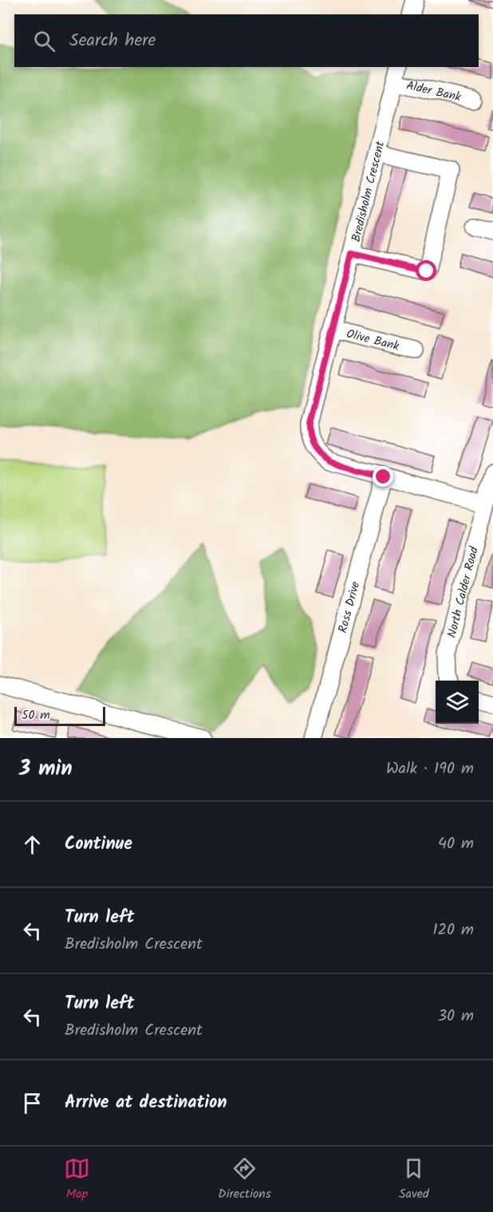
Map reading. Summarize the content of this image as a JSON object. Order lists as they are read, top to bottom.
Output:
{
  "streets": {
    "street": [
      "Alder Bank",
      "Bredisholm Crescent",
      "Olive Bank",
      "North Calder Road",
      "Ross Drive"
    ]
  },
  "crossings": [
    ["Alder Bank", "Bredisholm Crescent"],
    ["Bredisholm Crescent", "Olive Bank"],
    ["Bredisholm Crescent", "North Calder Road"],
    ["Bredisholm Crescent", "Ross Drive"]
  ],
  "scale_bar": "50 m",
  "page": {
    "search": "Search here",
    "scale": "50 m",
    "heading": ["3 min", "Walk · 190 m"],
    "list": [
      ["Continue", "40 m"],
      ["Turn left", "Bredisholm Crescent", "120 m"],
      ["Turn left", "Bredisholm Crescent", "30 m"],
      "Arrive at destination"
    ],
    "nav": ["Map", "Directions", "Saved"]
  }
}
